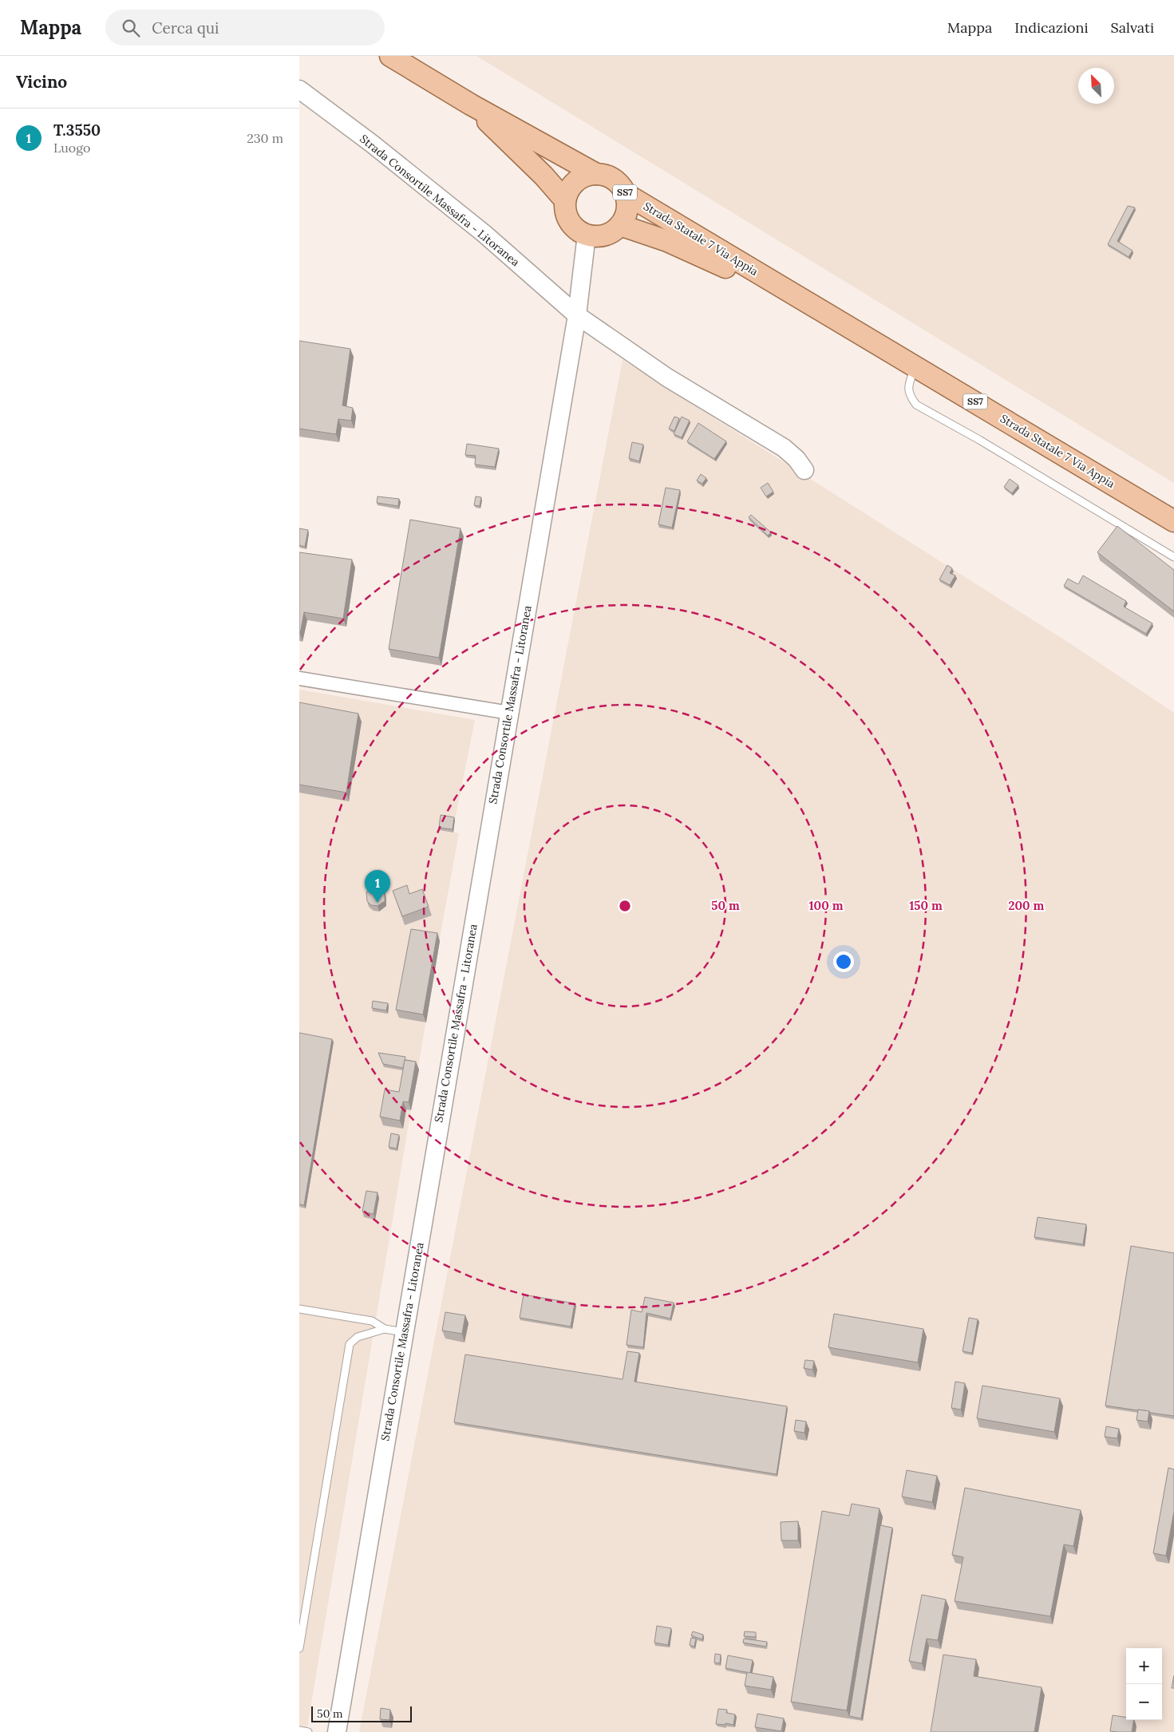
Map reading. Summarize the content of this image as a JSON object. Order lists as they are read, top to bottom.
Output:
{
  "streets": {
    "main road": ["SS7", "Strada Statale 7 Via Appia"],
    "street": ["Strada Consortile Massafra - Litoranea"]
  },
  "crossings": [
    ["Strada Consortile Massafra - Litoranea", "Strada Statale 7 Via Appia"]
  ],
  "scale_bar": "50 m",
  "north": "top left",
  "page": {
    "header": "Mappa",
    "search": "Cerca qui",
    "nav": ["Mappa", "Indicazioni", "Salvati"],
    "heading": "Vicino",
    "list": [
      {
        "mark": "1",
        "name": "T.3550",
        "note": "Luogo",
        "value": "230 m"
      }
    ],
    "pins": "1",
    "map_buttons": ["+", "−"],
    "scale": "50 m"
  },
  "rings": [
    "50 m",
    "100 m",
    "150 m",
    "200 m"
  ]
}
